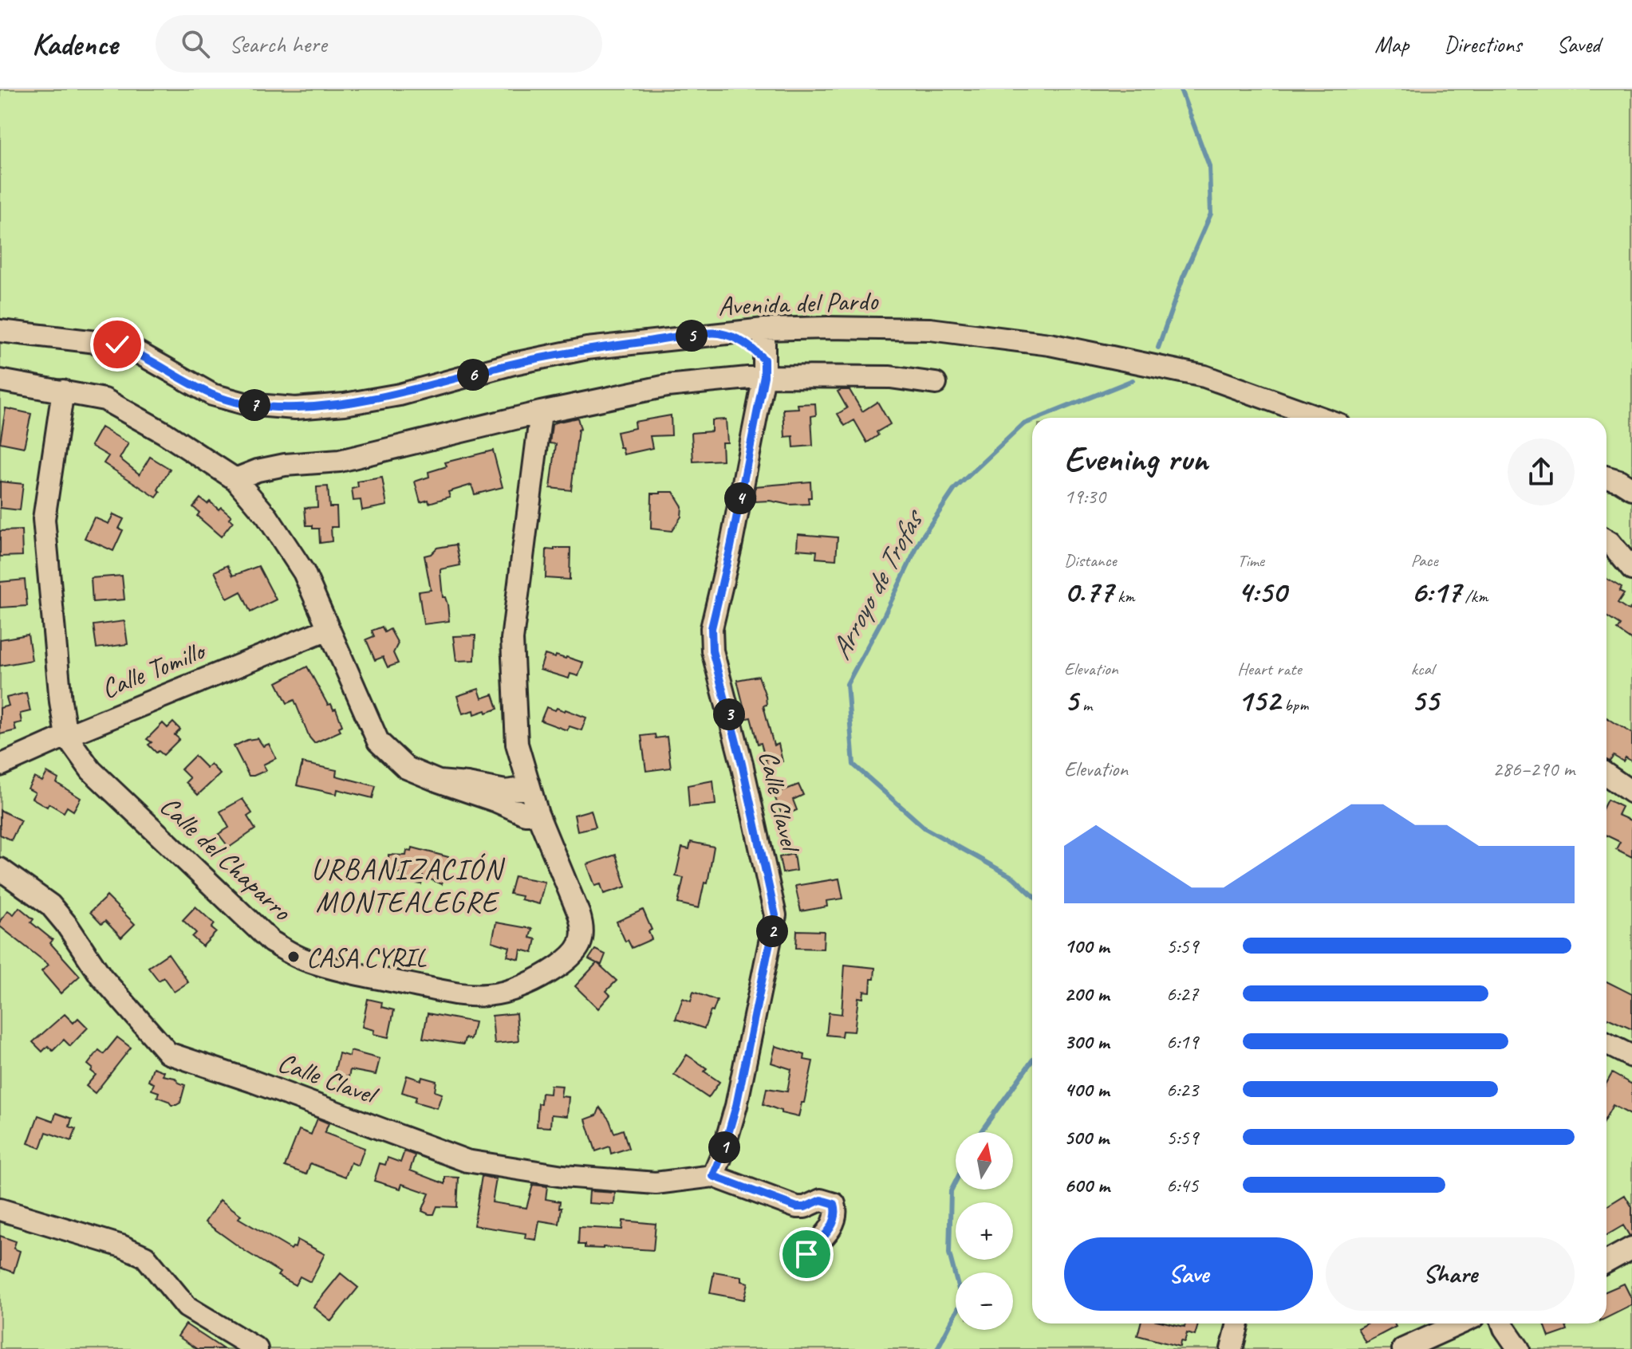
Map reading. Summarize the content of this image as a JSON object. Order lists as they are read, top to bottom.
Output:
{
  "streets": {
    "street": [
      "Avenida del Pardo",
      "Calle Tomillo",
      "Calle Clavel",
      "Calle del Chaparro"
    ]
  },
  "crossings": [
    ["Avenida del Pardo", "Calle Clavel"],
    ["Calle Tomillo", "Calle del Chaparro"]
  ],
  "districts": ["URBANIZACIÓN MONTEALEGRE"],
  "water": ["Arroyo de Trofas"],
  "places": ["CASA CYRIL"],
  "north": "top",
  "page": {
    "header": "Kadence",
    "search": "Search here",
    "nav": ["Map", "Directions", "Saved"],
    "pins": [
      "5",
      "6",
      "7",
      "4",
      "3",
      "2",
      "1"
    ],
    "heading": ["Evening run", "19:30"],
    "stats": [
      ["Distance", "0.77 km"],
      ["Time", "4:50"],
      ["Pace", "6:17 /km"],
      ["Elevation", "5 m"],
      ["Heart rate", "152 bpm"],
      ["kcal", "55"]
    ],
    "chart": ["Elevation", "286–290 m"],
    "list": [
      {
        "name": "100 m",
        "note": "5:59"
      },
      {
        "name": "200 m",
        "note": "6:27"
      },
      {
        "name": "300 m",
        "note": "6:19"
      },
      {
        "name": "400 m",
        "note": "6:23"
      },
      {
        "name": "500 m",
        "note": "5:59"
      },
      {
        "name": "600 m",
        "note": "6:45"
      }
    ],
    "map_buttons": ["+", "−"],
    "buttons": ["Save", "Share"]
  }
}
